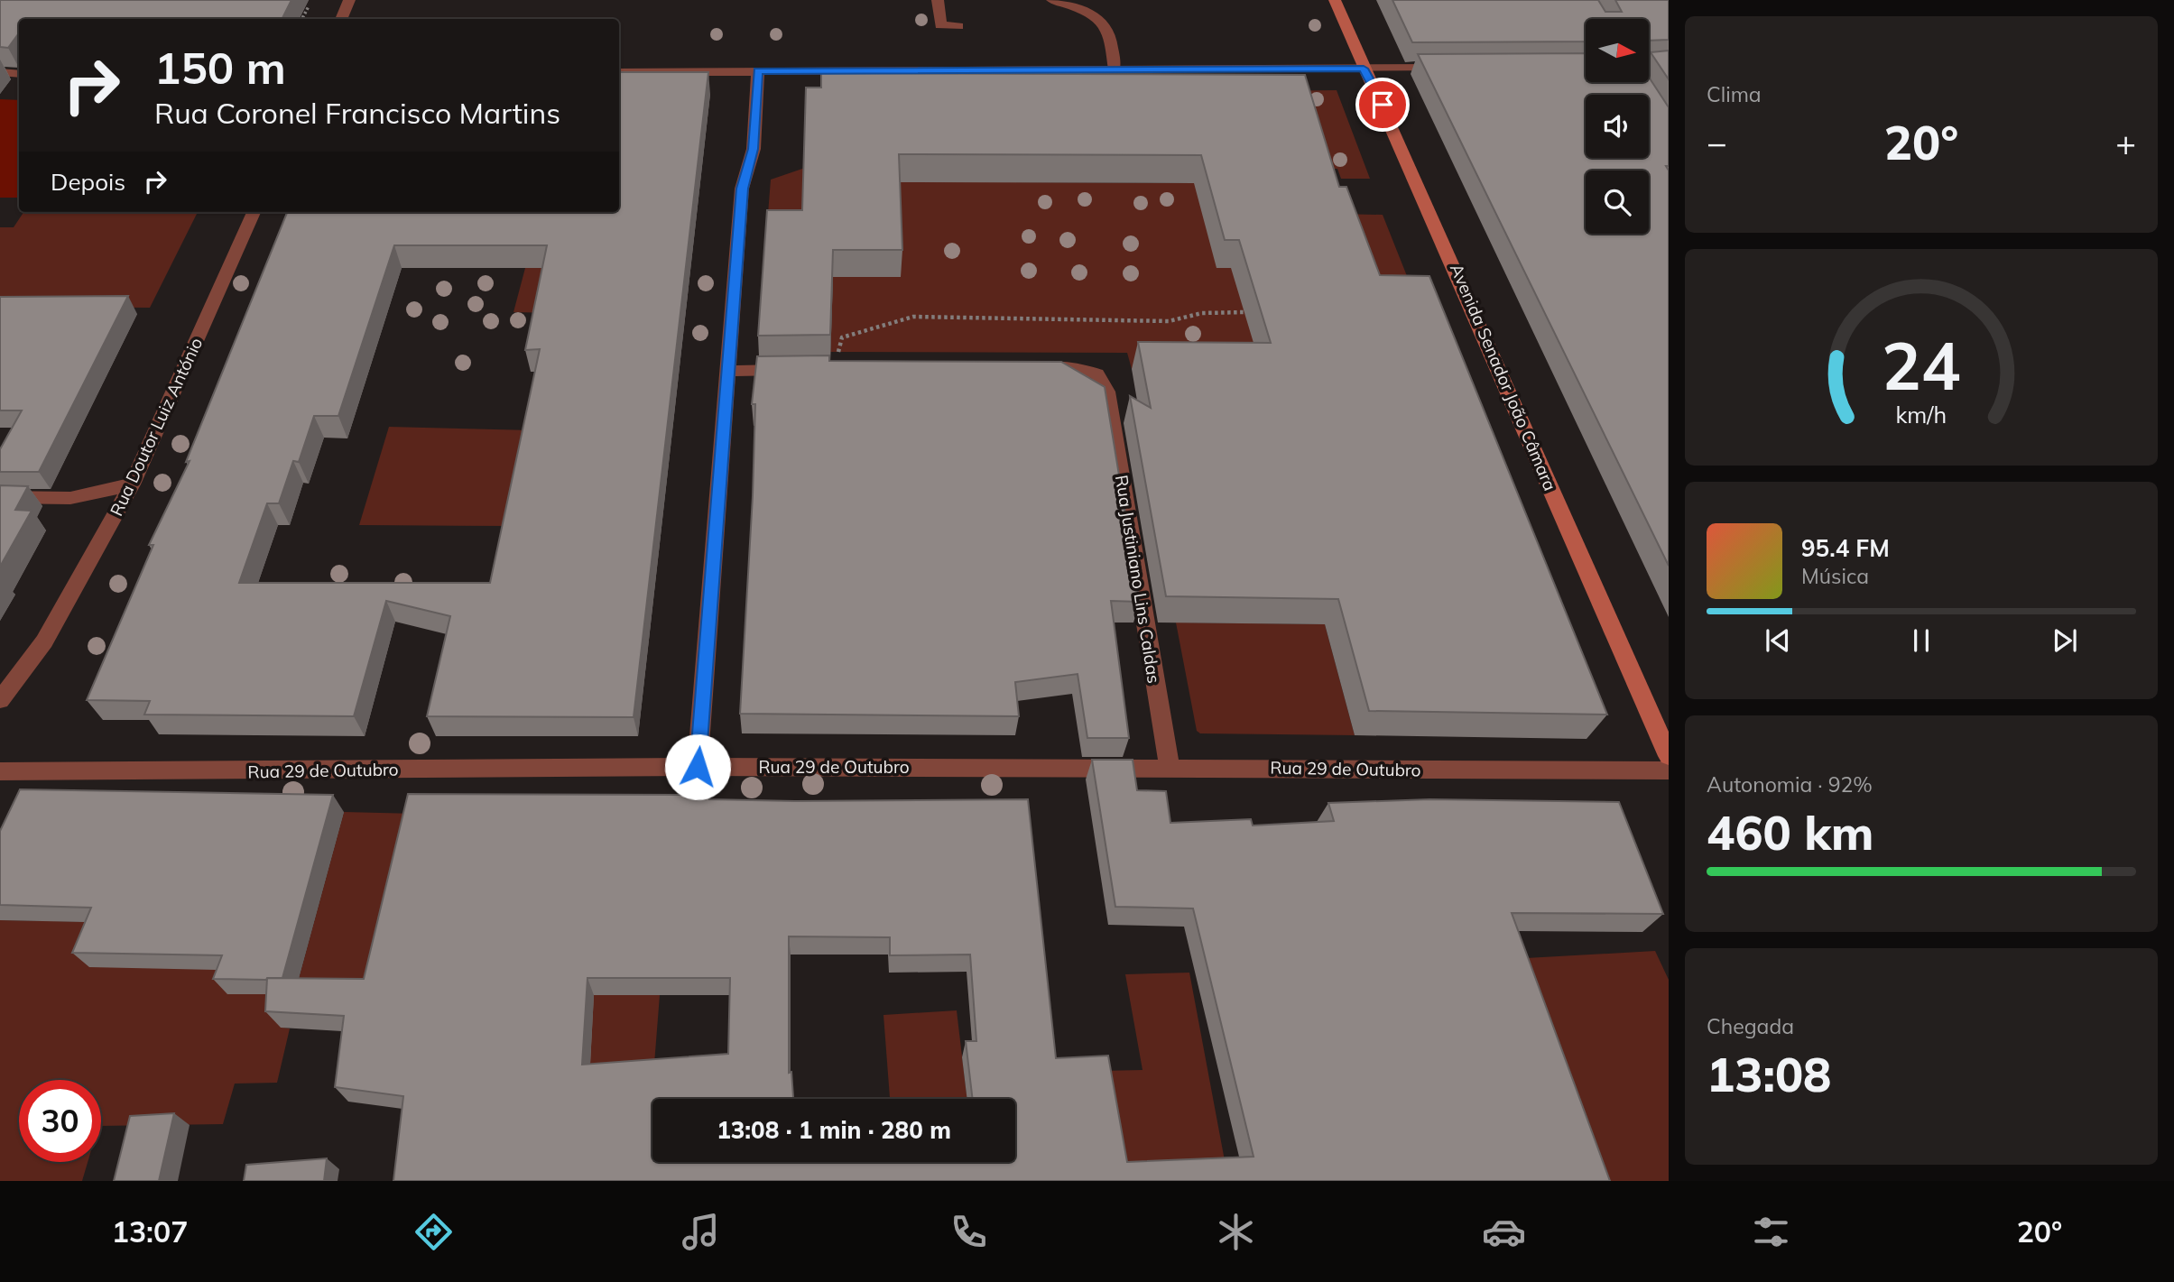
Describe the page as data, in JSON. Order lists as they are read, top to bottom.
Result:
{
  "streets": {
    "main road": ["Avenida Senador João Câmara"],
    "street": ["Rua Doutor Luiz António", "Rua Justiniano Lins Caldas", "Rua 29 de Outubro"]
  },
  "crossings": [
    ["Rua Justiniano Lins Caldas", "Rua 29 de Outubro"]
  ],
  "north": "right",
  "page": {
    "tile": [
      "Clima",
      ["Autonomia · 92%", "460 km"],
      ["Chegada", "13:08"]
    ],
    "turn": ["150 m", "Rua Coronel Francisco Martins"],
    "heat": ["−", "20°", "+"],
    "then": "Depois",
    "song": ["95.4 FM", "Música"],
    "limit": "30",
    "trip": "13:08 · 1 min · 280 m",
    "tabs": ["13:07", "20°"],
    "gauge": ["24", "km/h"]
  }
}
